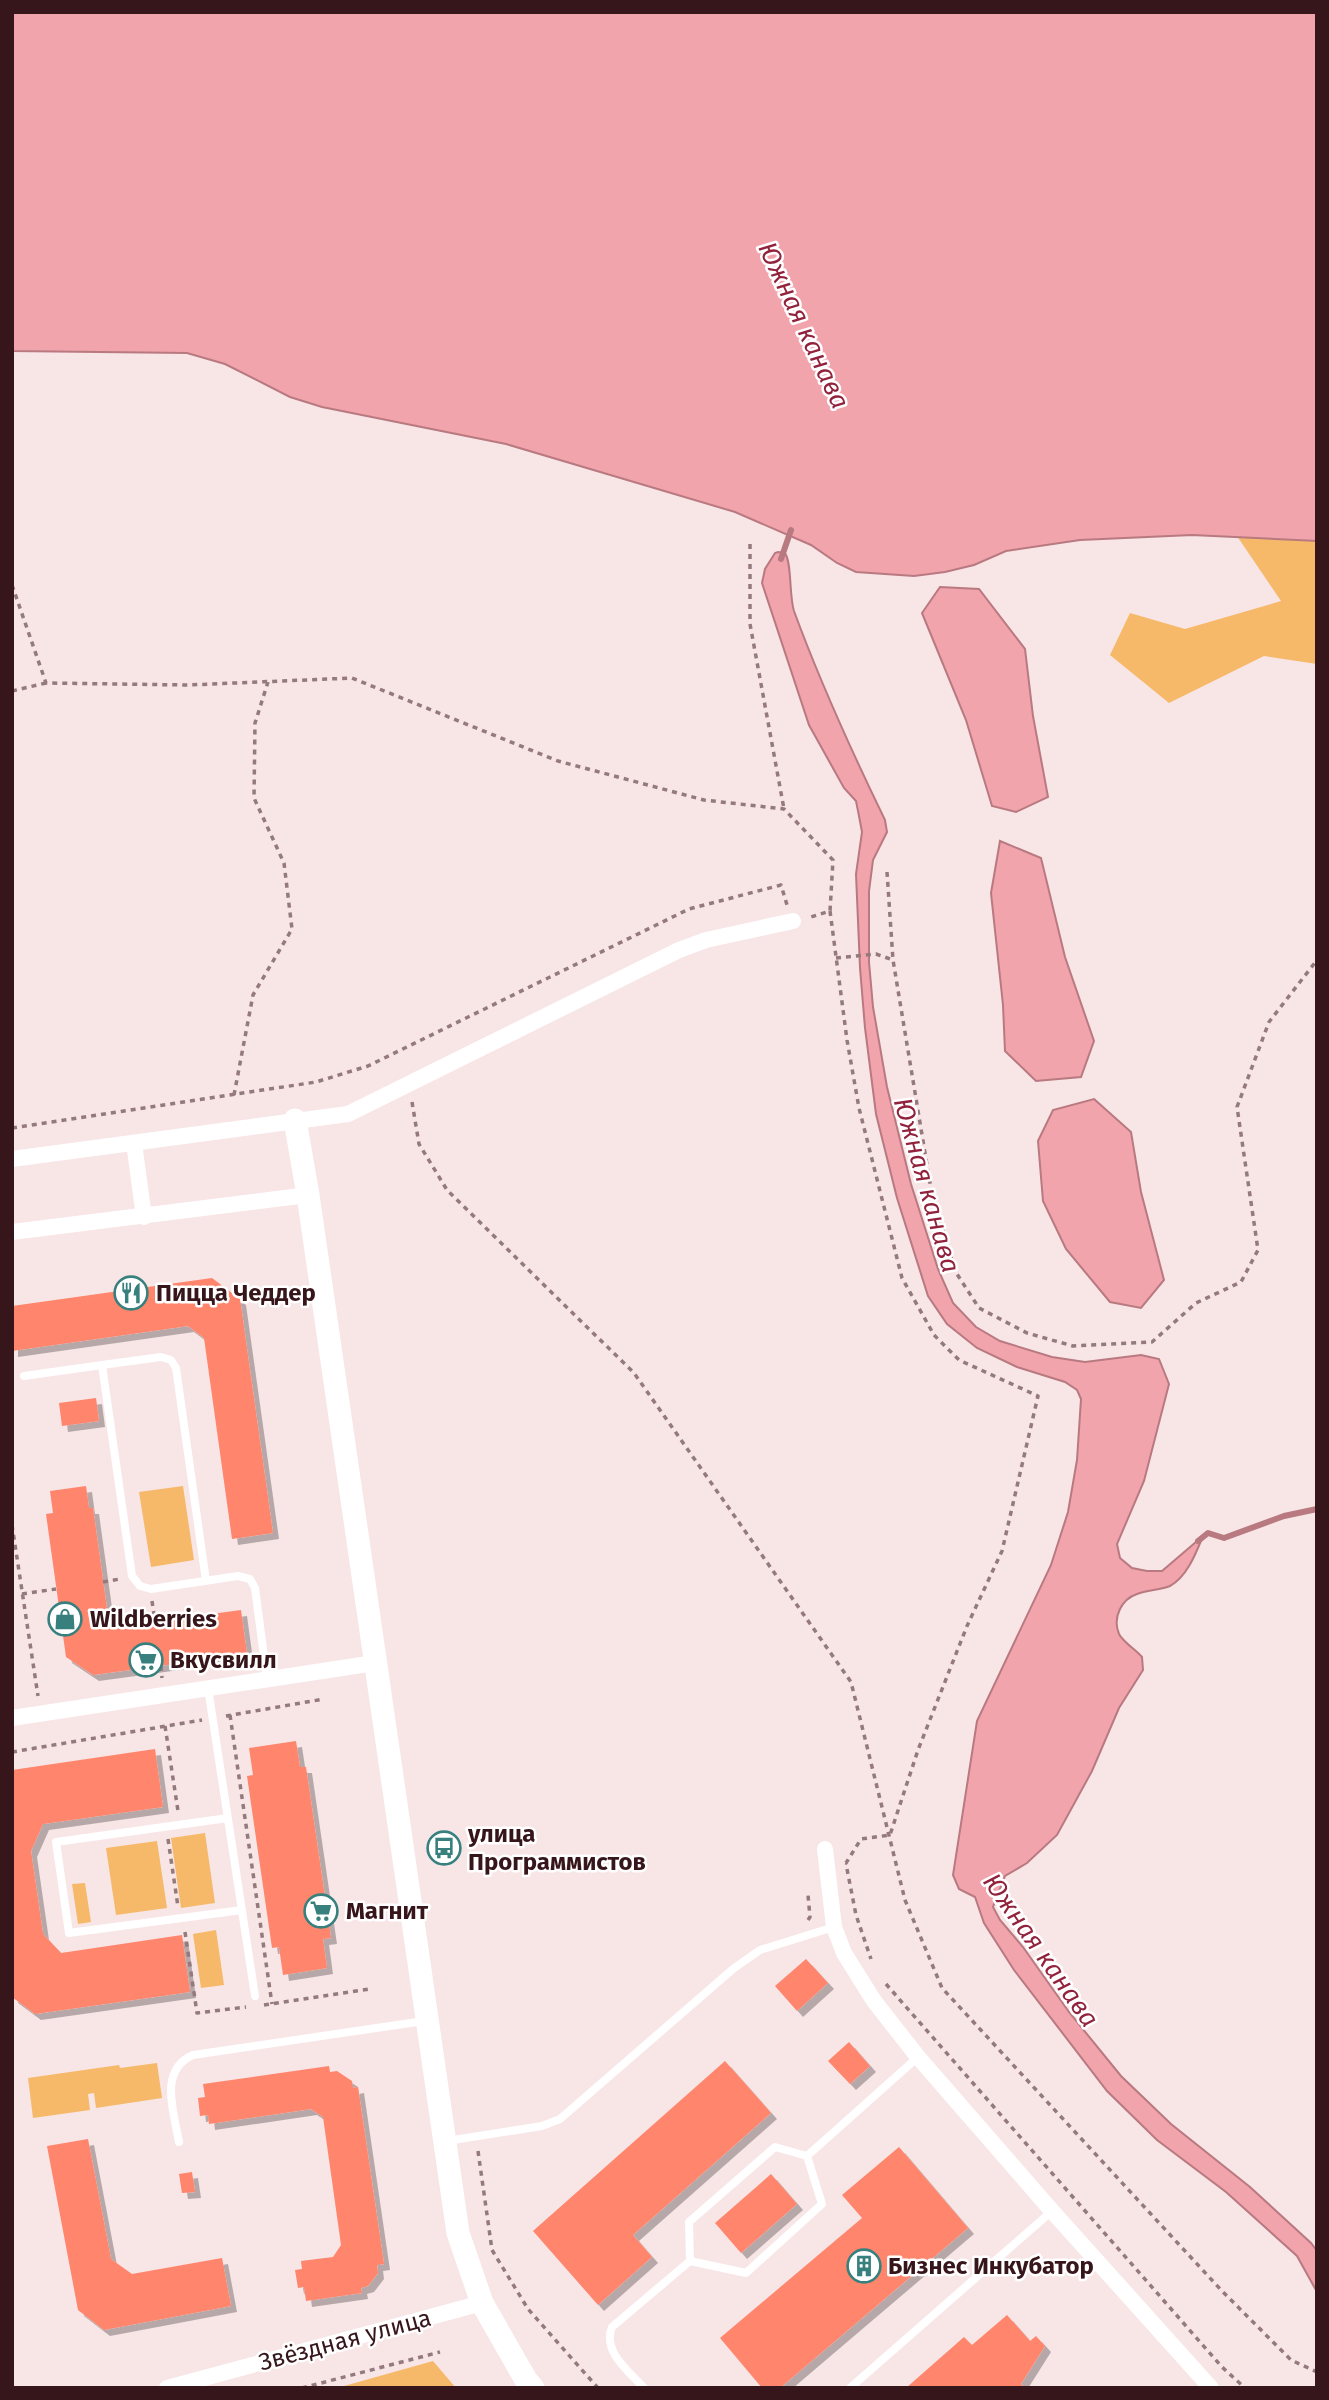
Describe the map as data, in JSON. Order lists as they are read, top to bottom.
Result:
{
  "streets": {
    "street": ["Звёздная улица"]
  },
  "water": ["Южная канава"],
  "places": {
    "restaurant": ["Пицца Чеддер"],
    "shop": ["Wildberries"],
    "supermarket": ["Вкусвилл", "Магнит"],
    "bus stop": ["улица Программистов"],
    "building": ["Бизнес Инкубатор"]
  }
}
